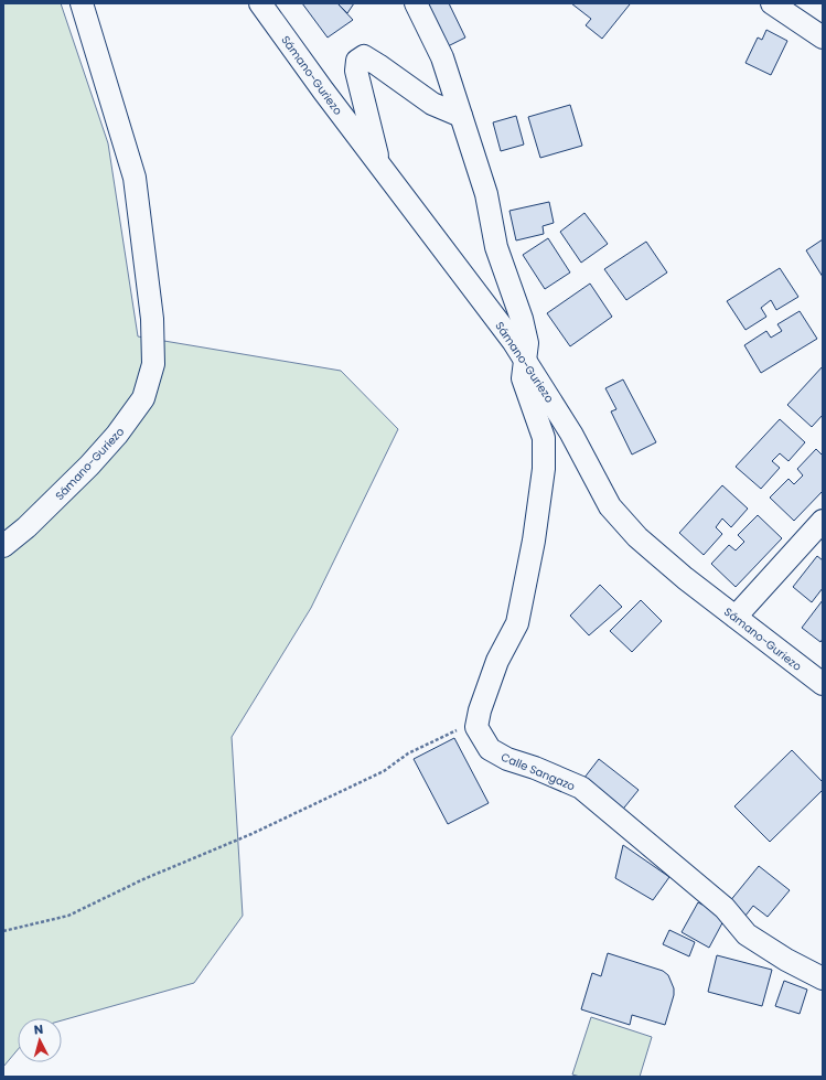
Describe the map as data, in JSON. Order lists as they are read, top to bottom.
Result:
{
  "streets": {
    "street": ["Sámano-Guriezo", "Calle Sangazo"]
  },
  "north": "top"
}
